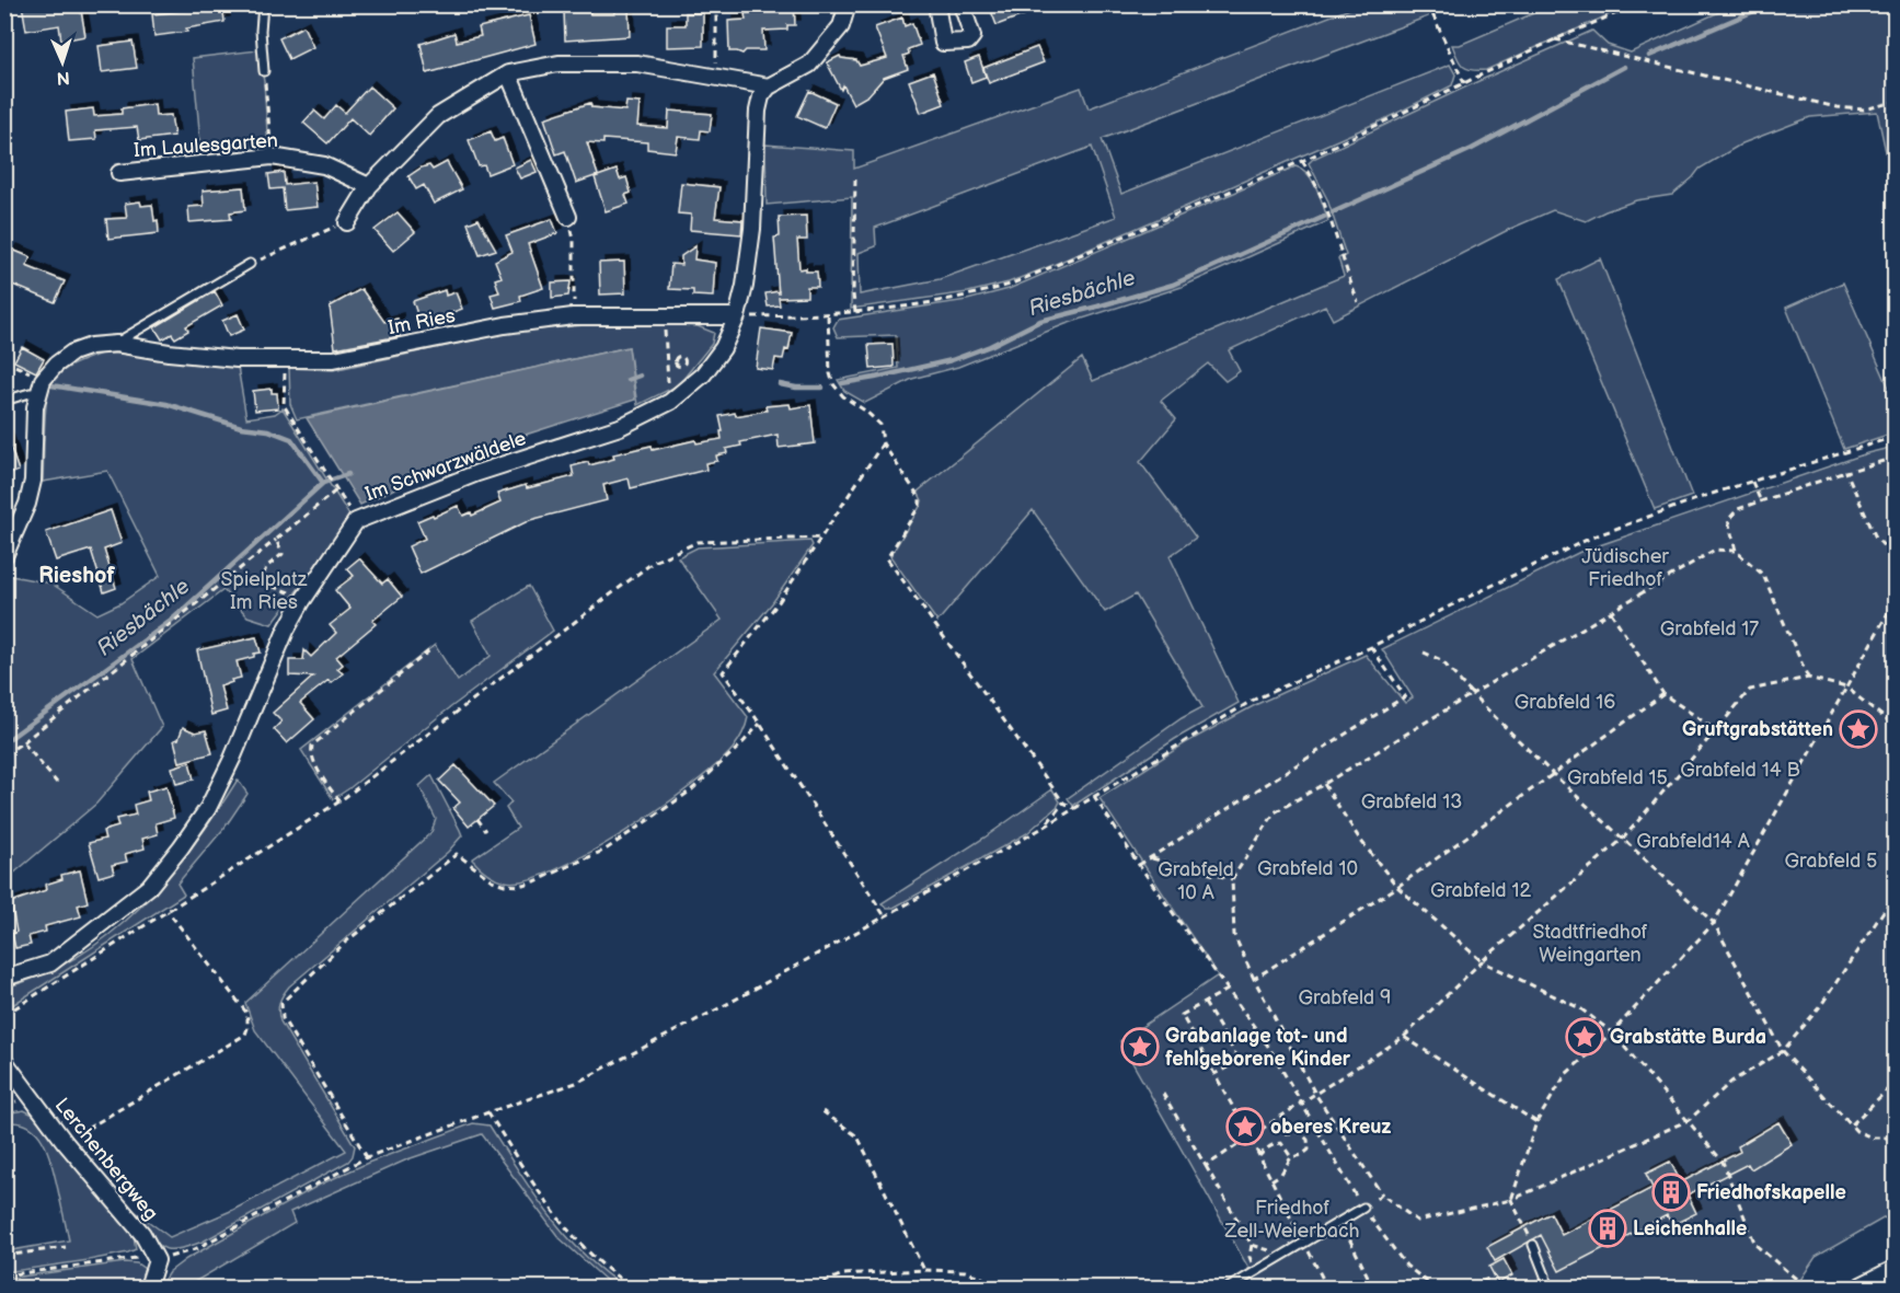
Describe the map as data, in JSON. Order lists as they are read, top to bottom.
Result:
{
  "streets": {
    "street": [
      "Im Laulesgarten",
      "Im Ries",
      "Im Schwarzwäldele",
      "Lerchenbergweg"
    ]
  },
  "crossings": [
    ["Im Ries", "Im Schwarzwäldele"]
  ],
  "districts": ["Rieshof"],
  "water": ["Riesbächle"],
  "parks": [
    "Jüdischer Friedhof",
    "Spielplatz Im Ries",
    "Grabfeld 17",
    "Grabfeld 16",
    "Grabfeld 14 B",
    "Grabfeld 15",
    "Grabfeld 13",
    "Grabfeld14 A",
    "Grabfeld 5",
    "Grabfeld 10",
    "Grabfeld 10 A",
    "Grabfeld 12",
    "Stadtfriedhof Weingarten",
    "Grabfeld 9",
    "Friedhof Zell-Weierbach"
  ],
  "places": {
    "place": [
      "Gruftgrabstätten",
      "Grabstätte Burda",
      "Grabanlage tot- und fehlgeborene Kinder",
      "oberes Kreuz"
    ],
    "building": ["Friedhofskapelle", "Leichenhalle"]
  },
  "north": "bottom"
}
